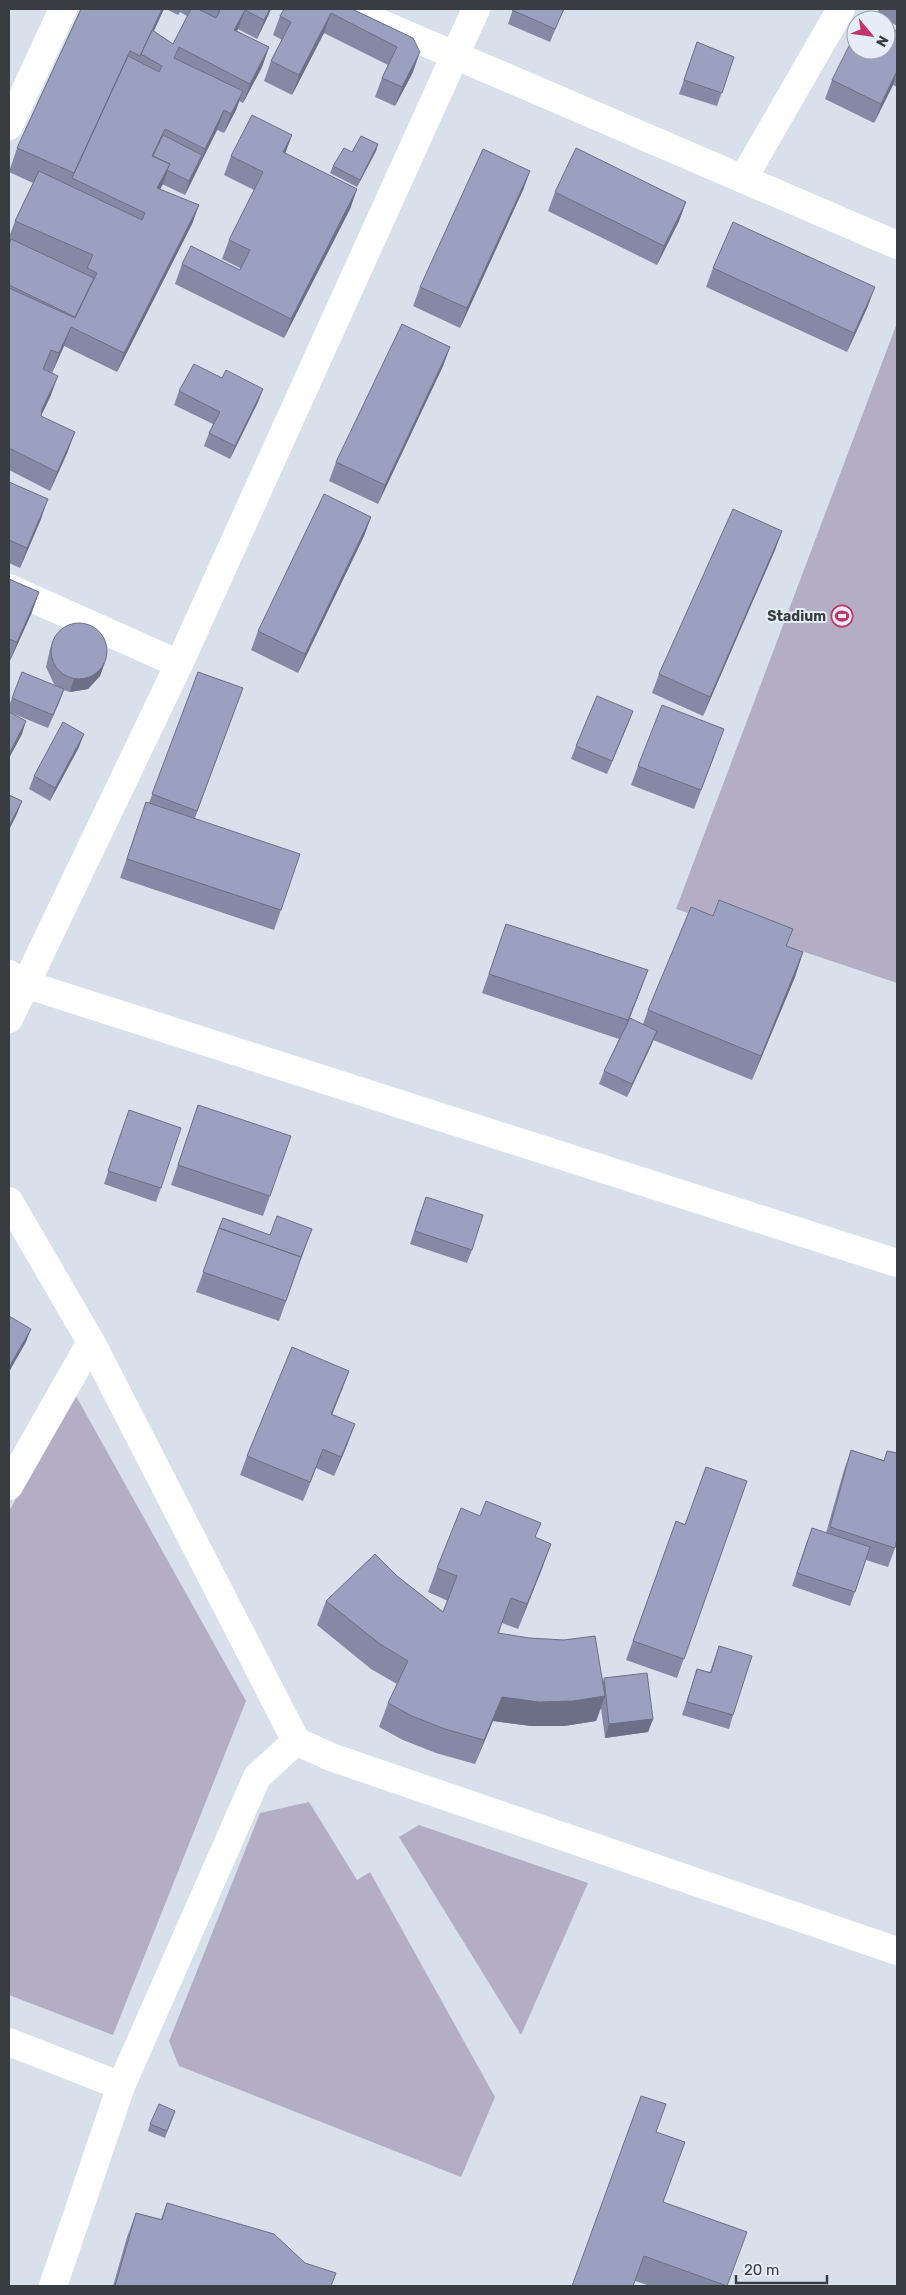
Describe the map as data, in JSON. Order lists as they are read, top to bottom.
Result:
{
  "places": {
    "sports": ["Stadium"]
  },
  "scale_bar": "20 m",
  "north": "bottom right"
}
